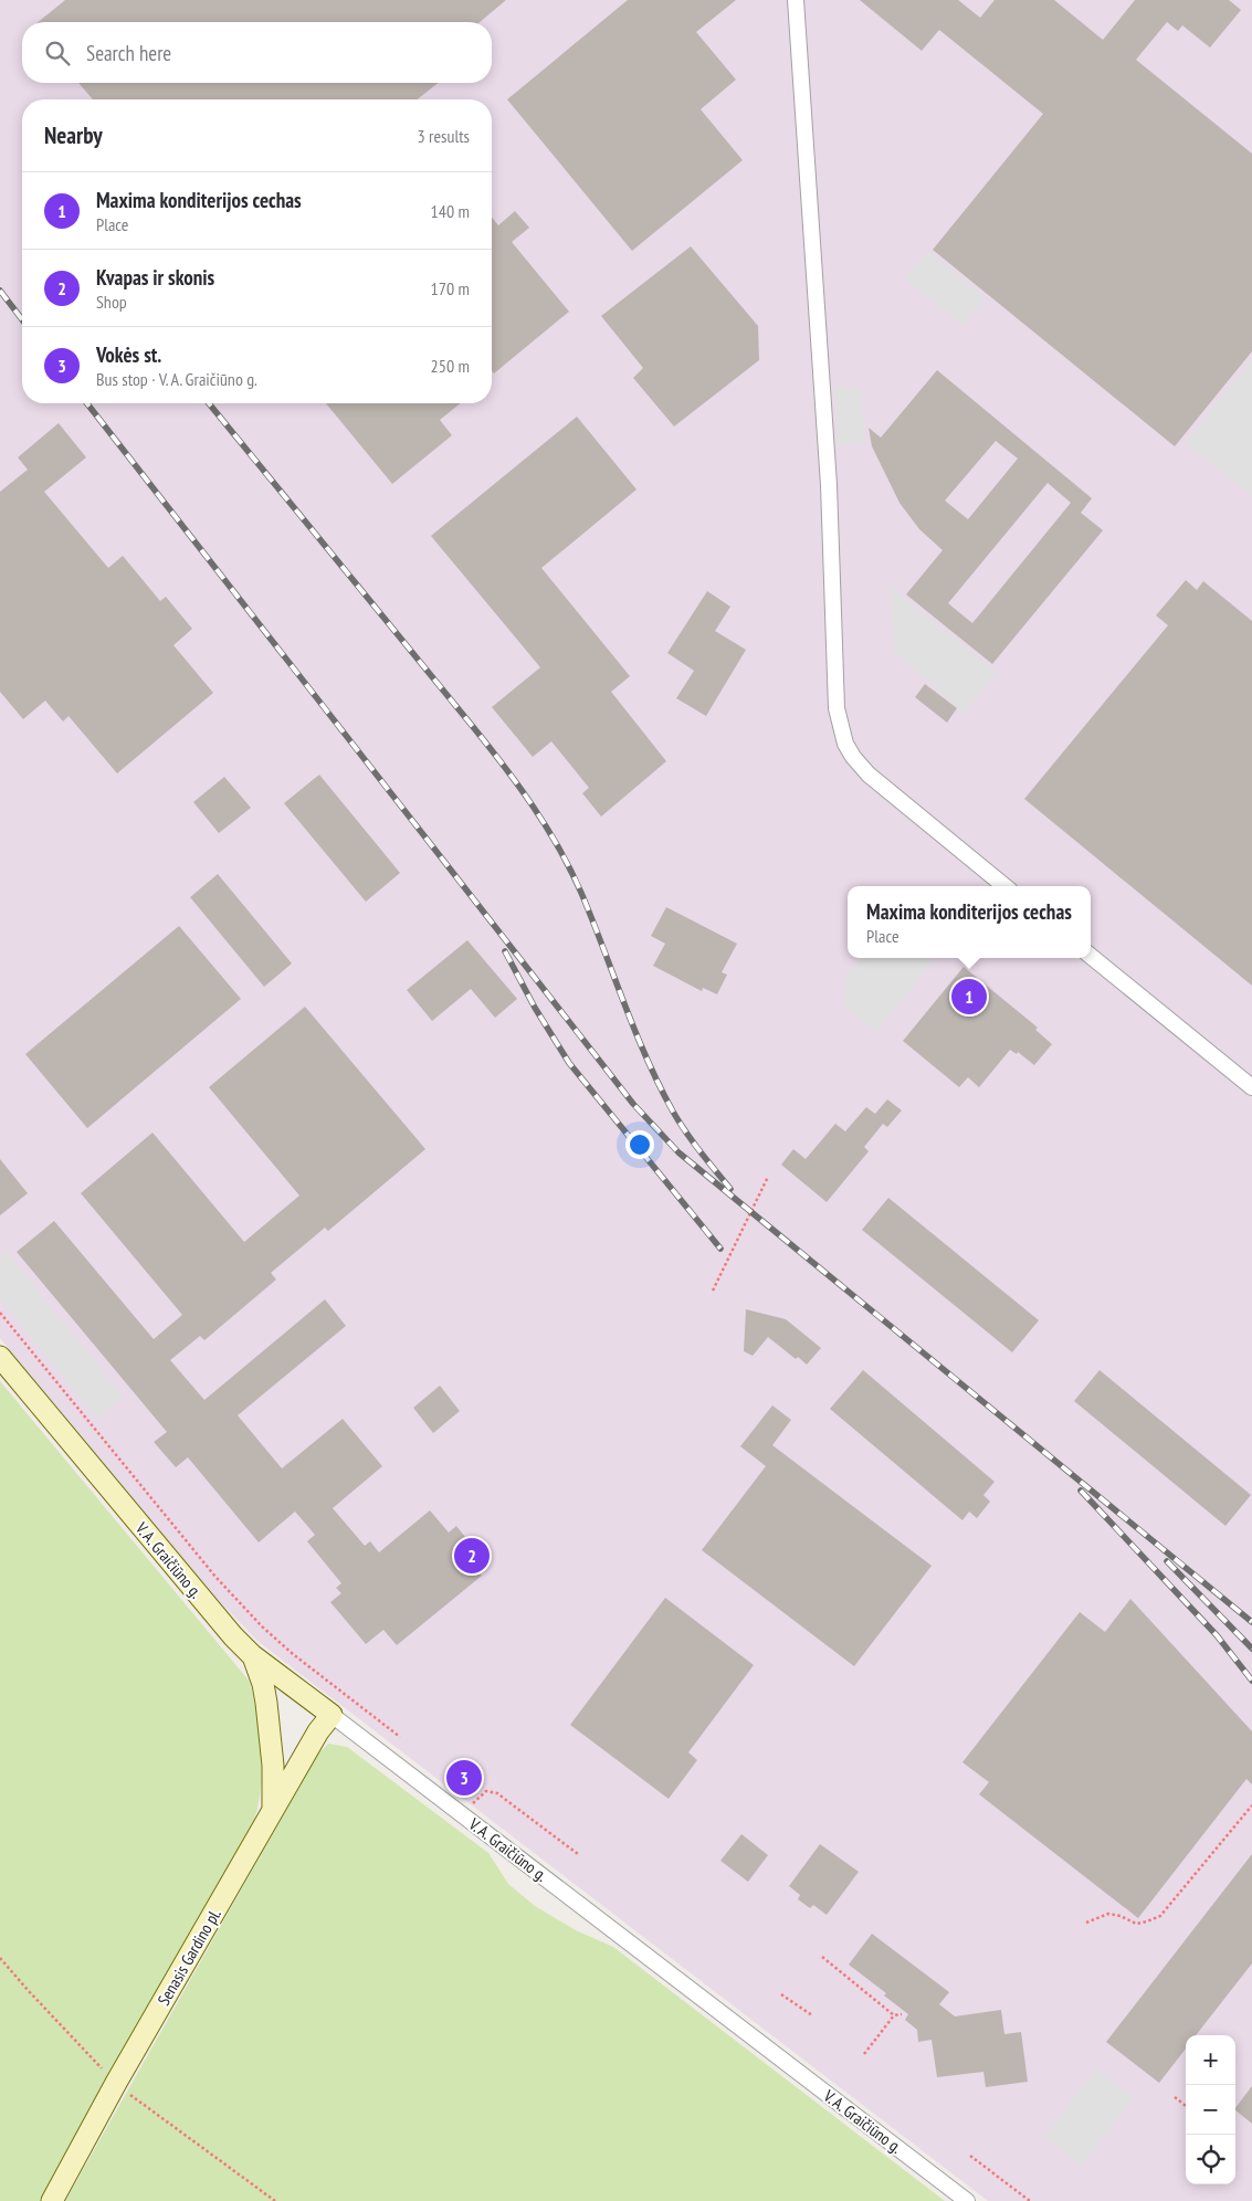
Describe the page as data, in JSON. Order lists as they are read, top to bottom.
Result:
{
  "streets": {
    "main road": ["V. A. Graičiūno g.", "Senasis Gardino pl."]
  },
  "crossings": [
    ["V. A. Graičiūno g.", "Senasis Gardino pl."]
  ],
  "page": {
    "search": "Search here",
    "heading": ["Nearby", "3 results"],
    "list": [
      {
        "mark": "1",
        "name": "Maxima konditerijos cechas",
        "note": "Place",
        "value": "140 m"
      },
      {
        "mark": "2",
        "name": "Kvapas ir skonis",
        "note": "Shop",
        "value": "170 m"
      },
      {
        "mark": "3",
        "name": "Vokės st.",
        "note": "Bus stop · V. A. Graičiūno g.",
        "value": "250 m"
      }
    ],
    "popup": ["Maxima konditerijos cechas", "Place"],
    "pins": ["1", "2", "3"],
    "map_buttons": ["+", "−"]
  }
}
